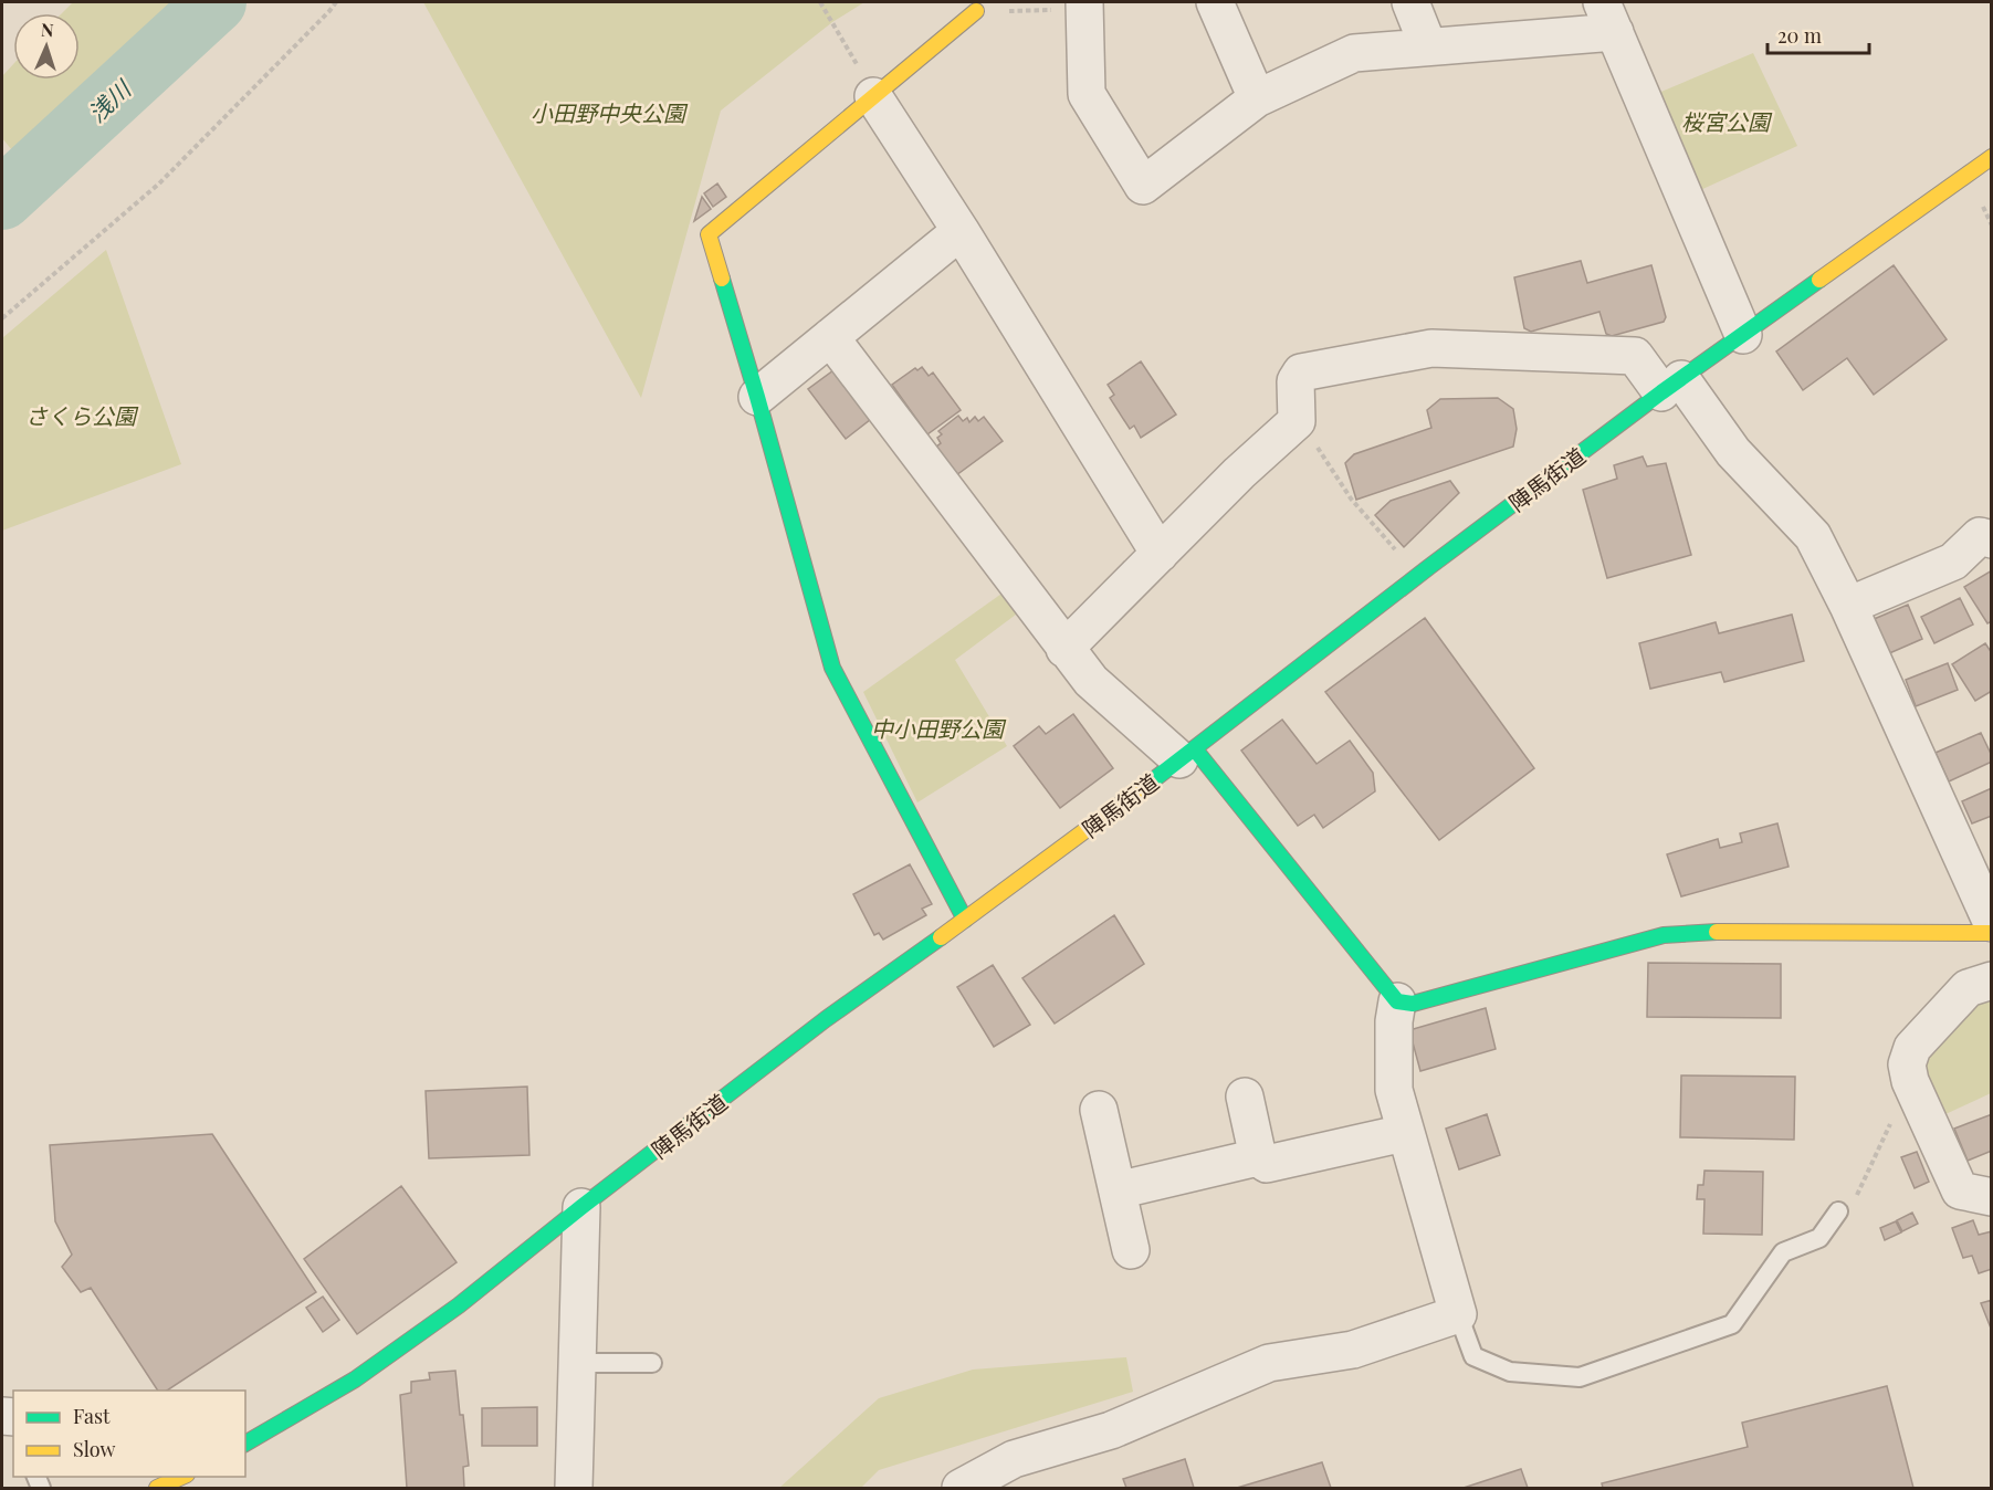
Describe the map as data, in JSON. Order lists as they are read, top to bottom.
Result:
{
  "streets": {
    "main road": ["陣馬街道"]
  },
  "water": ["浅川"],
  "parks": [
    "小田野中央公園",
    "桜宮公園",
    "さくら公園",
    "中小田野公園"
  ],
  "legend": ["Fast", "Slow"],
  "scale_bar": "20 m",
  "north": "top"
}
